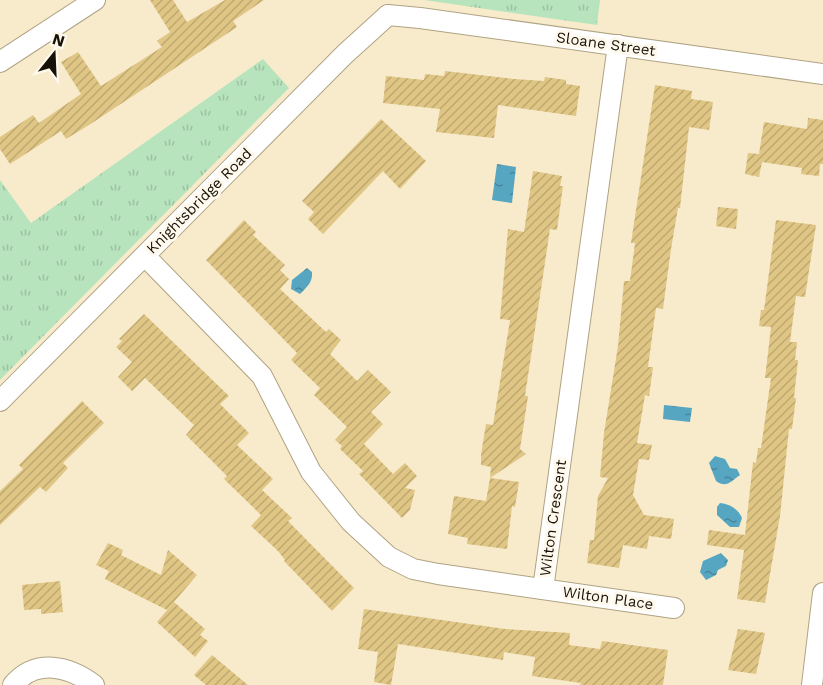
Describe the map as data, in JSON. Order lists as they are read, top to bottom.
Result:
{
  "streets": {
    "street": [
      "Sloane Street",
      "Knightsbridge Road",
      "Wilton Crescent",
      "Wilton Place"
    ]
  },
  "crossings": [
    ["Sloane Street", "Knightsbridge Road"],
    ["Sloane Street", "Wilton Crescent"],
    ["Knightsbridge Road", "Wilton Crescent"],
    ["Wilton Crescent", "Wilton Place"]
  ],
  "north": "top"
}
